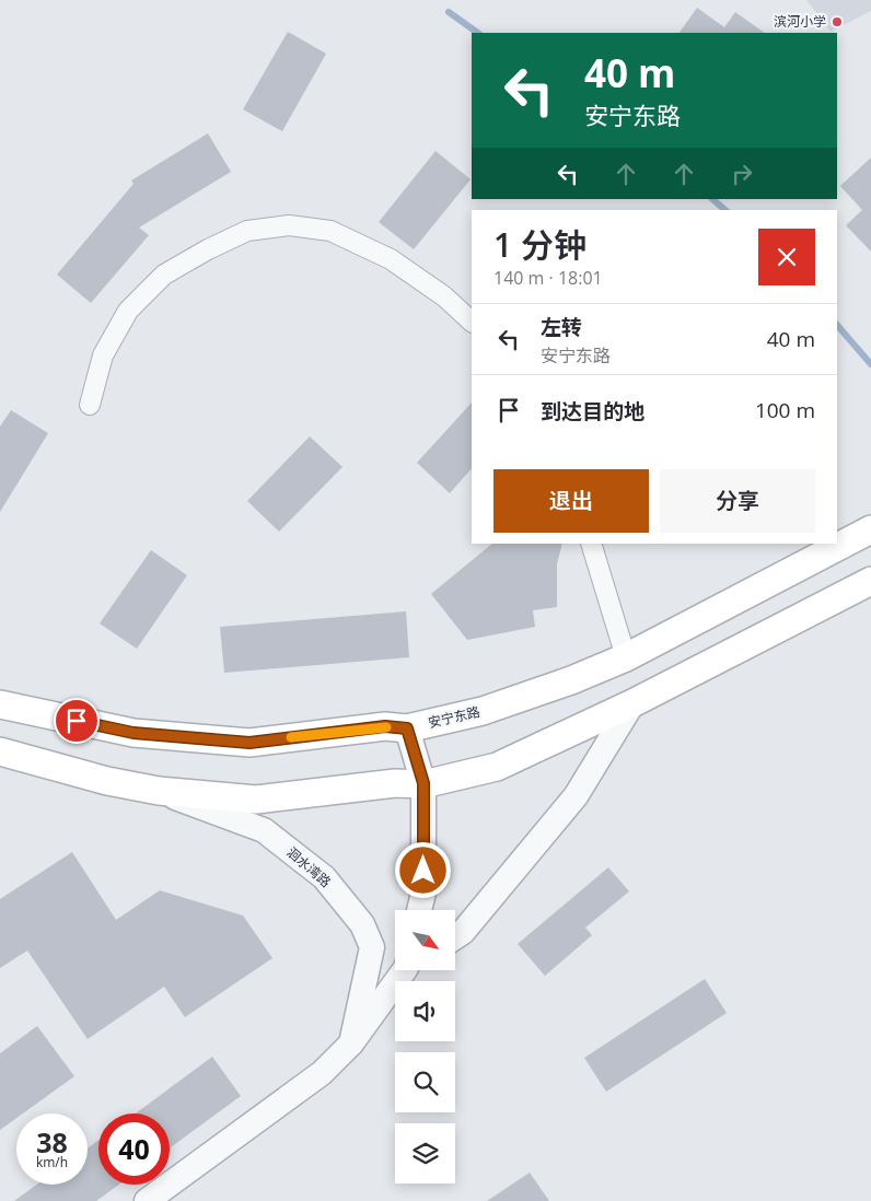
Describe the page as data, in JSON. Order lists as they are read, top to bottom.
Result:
{
  "streets": {
    "main road": ["安宁东路"],
    "street": ["洄水湾路"]
  },
  "places": ["滨河小学"],
  "north": "bottom right",
  "page": {
    "turn": ["40 m", "安宁东路"],
    "heading": ["1 分钟", "140 m · 18:01"],
    "list": [
      {
        "name": "左转",
        "note": "安宁东路",
        "value": "40 m"
      },
      {
        "name": "到达目的地",
        "value": "100 m"
      }
    ],
    "buttons": ["退出", "分享"],
    "speed": "38 km/h",
    "limit": "40"
  }
}
